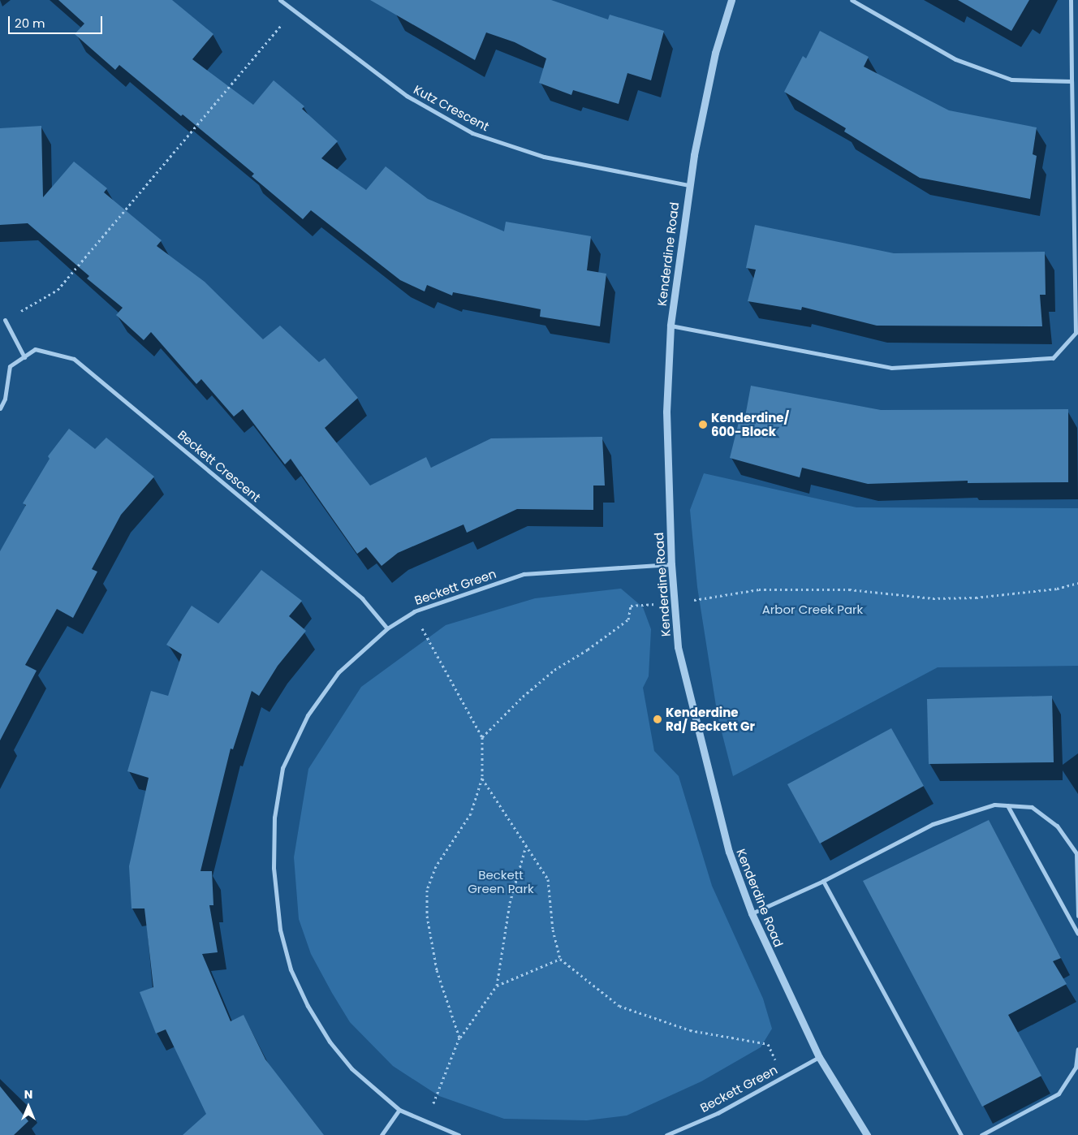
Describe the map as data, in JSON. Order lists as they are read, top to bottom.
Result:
{
  "streets": {
    "street": [
      "Kutz Crescent",
      "Kenderdine Road",
      "Beckett Crescent",
      "Beckett Green"
    ]
  },
  "crossings": [
    ["Kutz Crescent", "Kenderdine Road"],
    ["Kenderdine Road", "Beckett Green"],
    ["Beckett Crescent", "Beckett Green"]
  ],
  "parks": ["Arbor Creek Park", "Beckett Green Park"],
  "places": ["Kenderdine/ 600-Block", "Kenderdine Rd/ Beckett Gr"],
  "scale_bar": "20 m",
  "north": "top"
}
